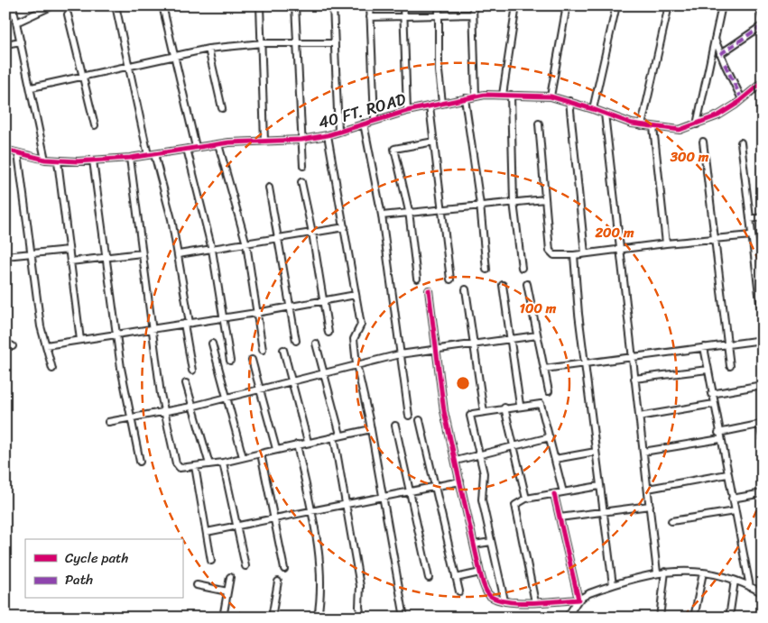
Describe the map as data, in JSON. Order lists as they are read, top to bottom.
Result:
{
  "streets": {
    "street": ["40 FT. ROAD"]
  },
  "legend": ["Cycle path", "Path"],
  "rings": ["300 m", "200 m", "100 m"]
}
